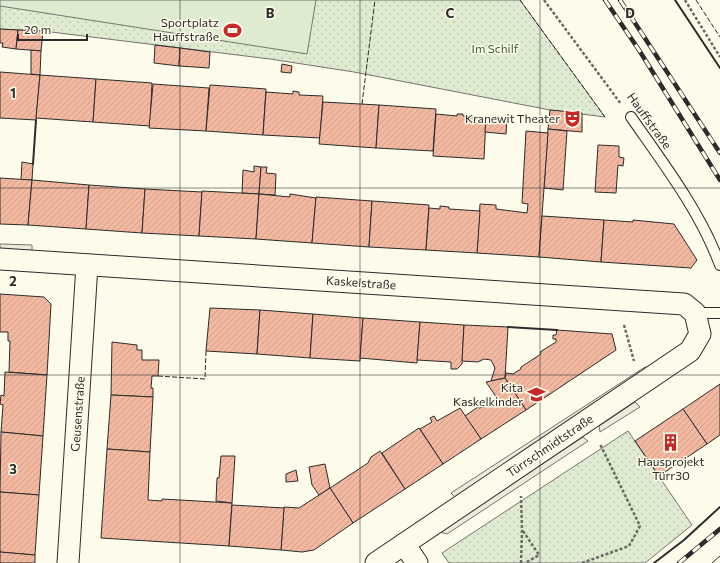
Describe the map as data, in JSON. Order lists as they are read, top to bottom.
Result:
{
  "streets": {
    "street": ["Kaskelstraße", "Geusenstraße", "Türrschmidtstraße"],
    "lane": ["Hauffstraße"]
  },
  "crossings": [
    ["Kaskelstraße", "Geusenstraße"],
    ["Kaskelstraße", "Türrschmidtstraße"]
  ],
  "parks": ["Im Schilf"],
  "places": {
    "sports": ["Sportplatz Hauffstraße"],
    "theatre": ["Kranewit Theater"],
    "school or university": ["Kita Kaskelkinder"],
    "building": ["Hausprojekt Türr30"]
  },
  "scale_bar": "20 m",
  "grid": {
    "columns": ["B", "C", "D"],
    "rows": ["1", "2", "3"]
  }
}
